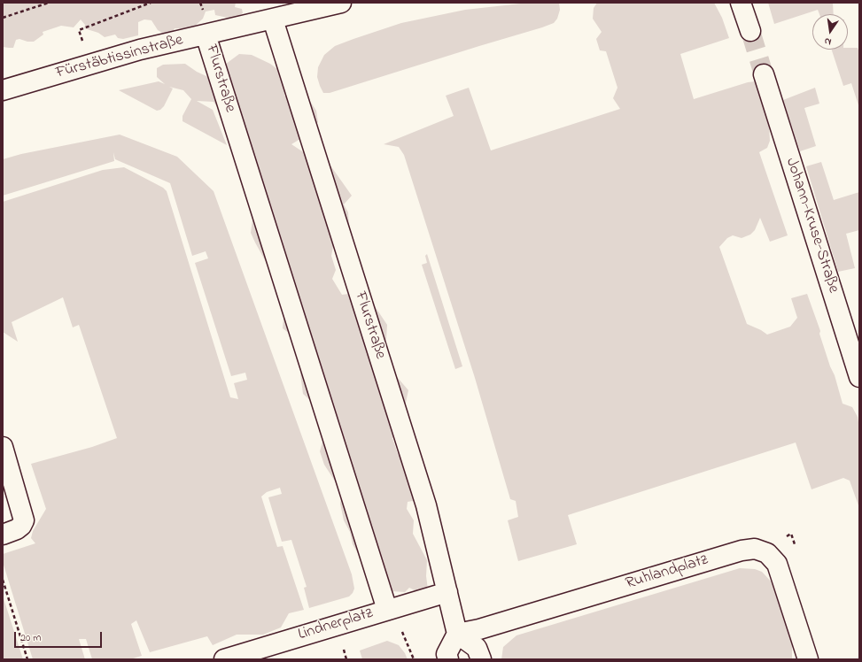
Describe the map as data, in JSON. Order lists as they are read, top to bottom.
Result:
{
  "streets": {
    "street": [
      "Fürstäbtissinstraße",
      "Flurstraße",
      "Johann-Kruse-Straße",
      "Ruhlandplatz",
      "Lindnerplatz"
    ]
  },
  "crossings": [
    ["Fürstäbtissinstraße", "Flurstraße"],
    ["Flurstraße", "Ruhlandplatz"],
    ["Flurstraße", "Lindnerplatz"]
  ],
  "scale_bar": "20 m",
  "north": "bottom"
}
